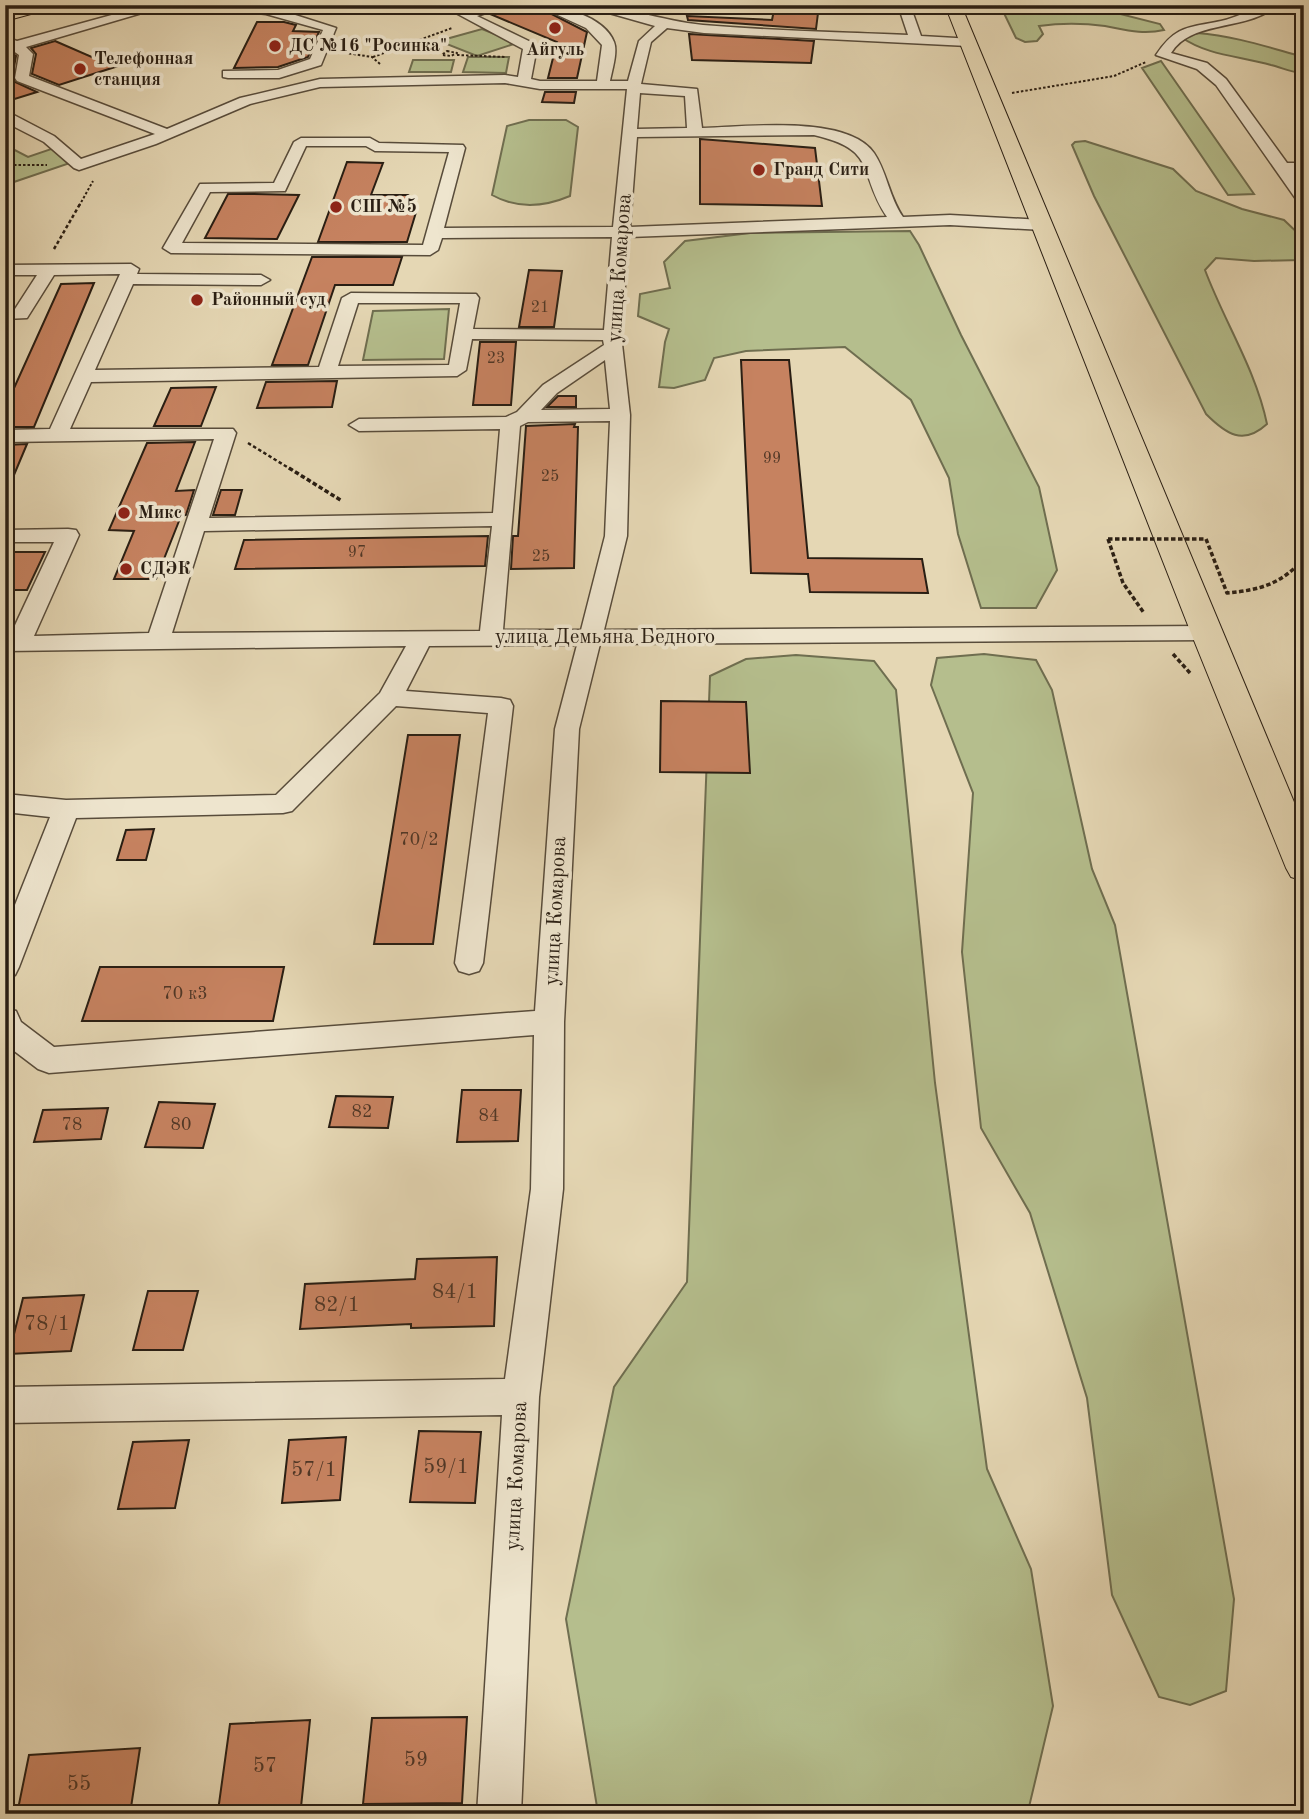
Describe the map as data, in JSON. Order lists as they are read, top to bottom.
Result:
{
  "streets": {
    "street": ["улица Комарова", "улица Демьяна Бедного"]
  },
  "crossings": [
    ["улица Комарова", "улица Демьяна Бедного"]
  ],
  "places": [
    "Айгуль",
    "ДС №16 \"Росинка\"",
    "Телефонная станция",
    "Гранд Сити",
    "СШ №5",
    "Районный суд",
    "Микс",
    "СДЭК"
  ],
  "house_numbers": [
    "21",
    "23",
    "99",
    "25",
    "97",
    "25",
    "70/2",
    "70 к3",
    "82",
    "84",
    "78",
    "80",
    "84/1",
    "82/1",
    "78/1",
    "59/1",
    "57/1",
    "59",
    "57",
    "55"
  ]
}
